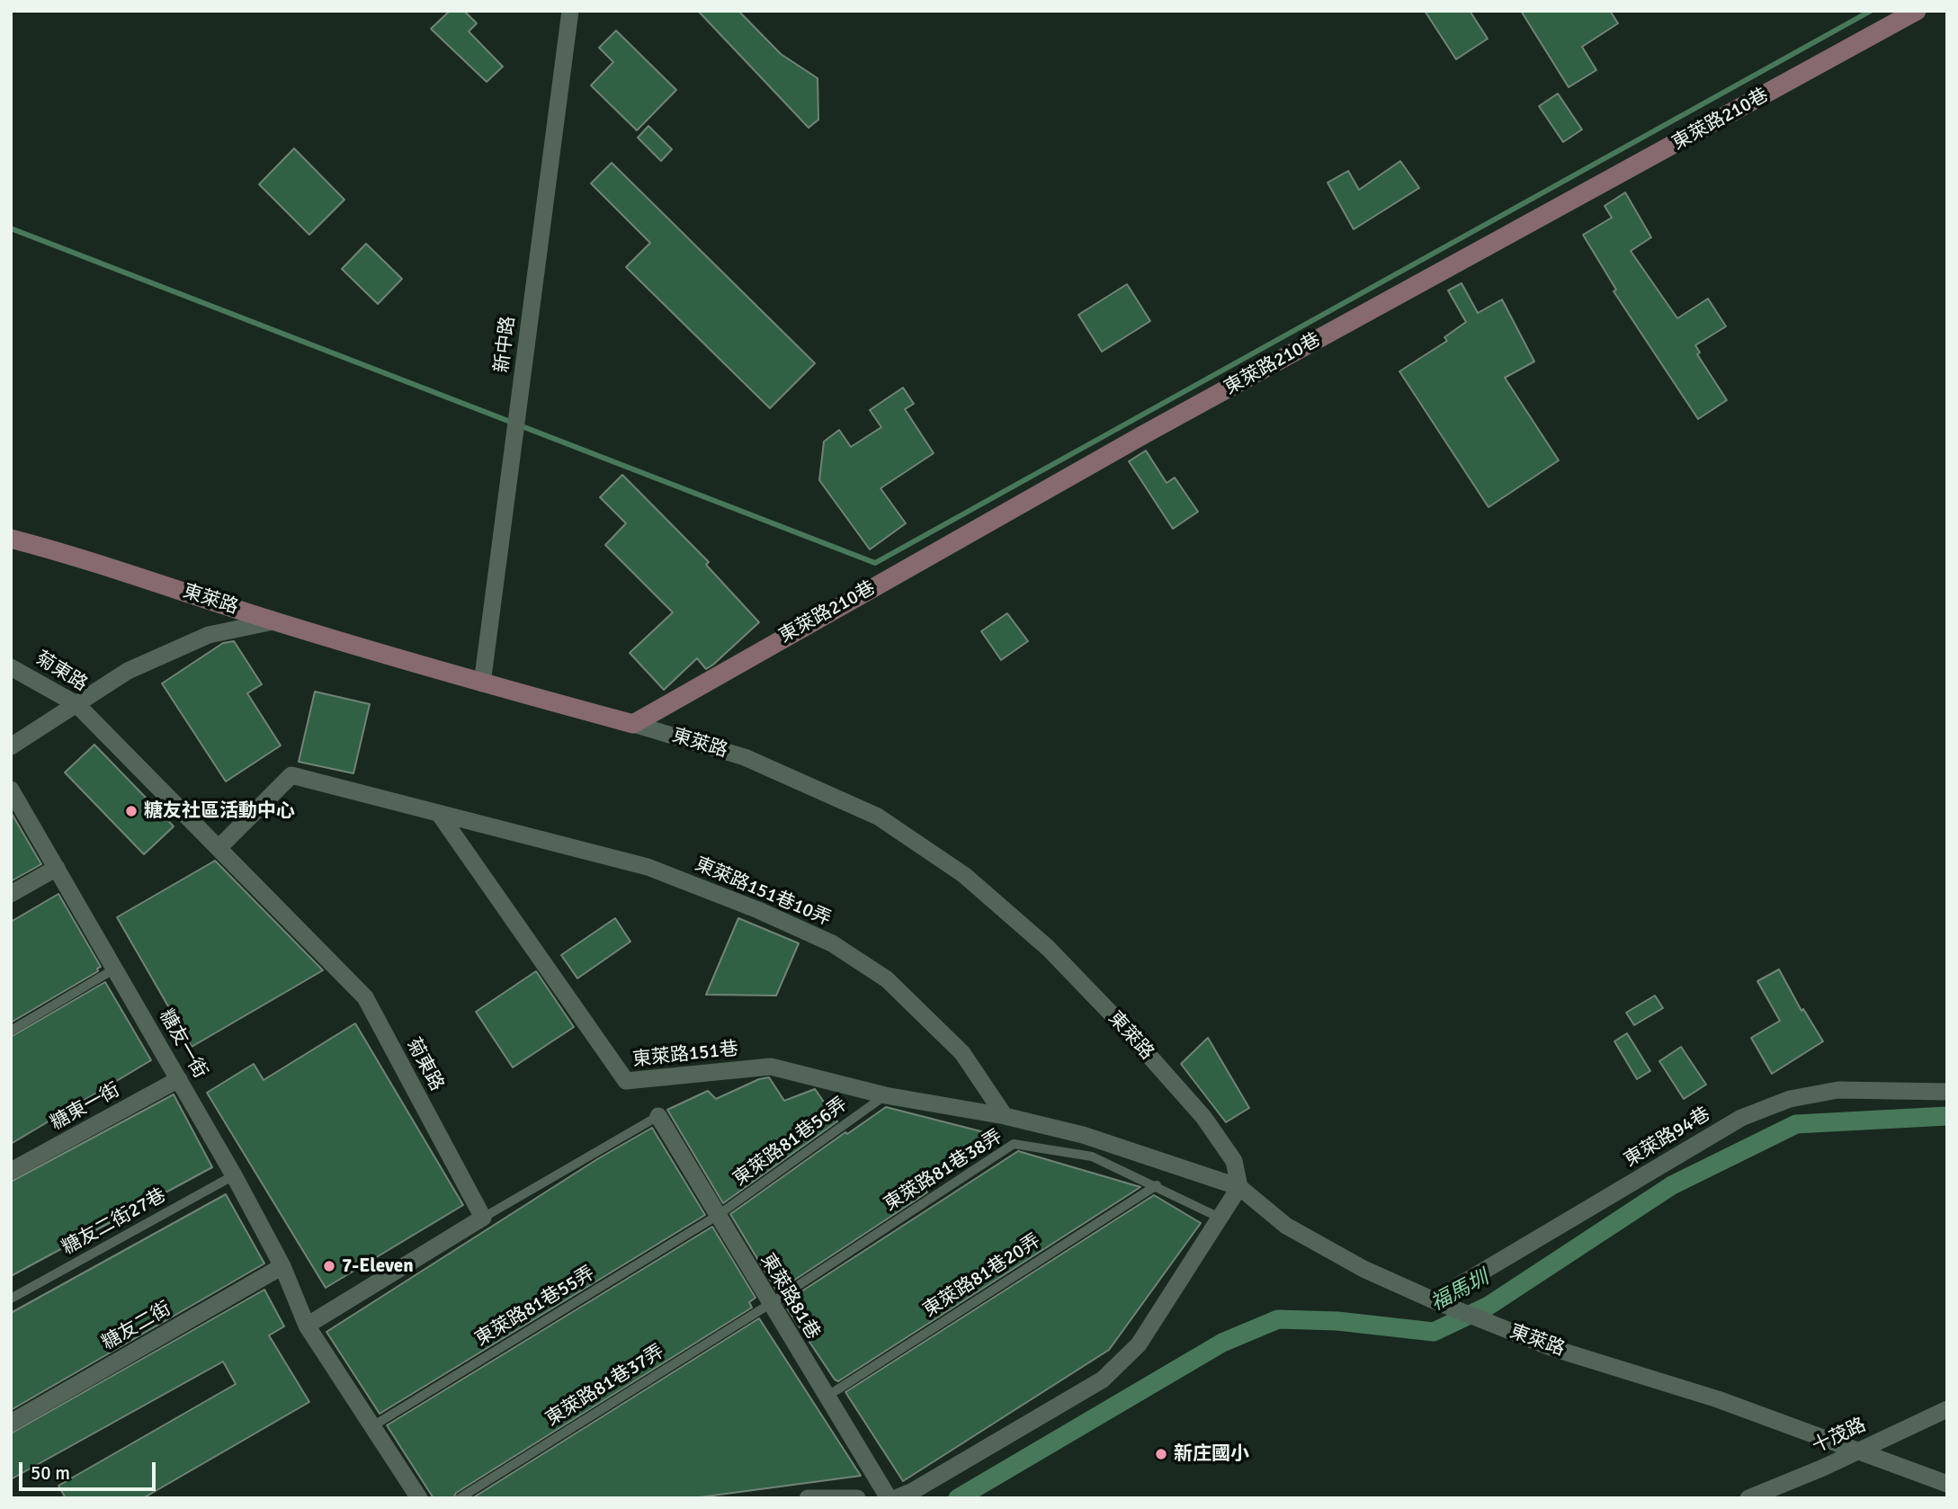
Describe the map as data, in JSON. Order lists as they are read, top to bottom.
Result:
{
  "streets": {
    "street": [
      "東萊路210巷",
      "新中路",
      "東萊路",
      "菊東路",
      "東萊路151巷10弄",
      "糖友一街",
      "東萊路151巷",
      "糖東一街",
      "東萊路94巷",
      "東萊路81巷",
      "糖友二街",
      "十茂路"
    ],
    "lane": [
      "東萊路81巷56弄",
      "東萊路81巷38弄",
      "糖友二街27巷",
      "東萊路81巷20弄",
      "東萊路81巷55弄",
      "東萊路81巷37弄"
    ]
  },
  "crossings": [
    ["東萊路210巷", "東萊路"],
    ["新中路", "東萊路"],
    ["東萊路", "東萊路151巷"],
    ["東萊路", "東萊路94巷"],
    ["東萊路", "十茂路"],
    ["東萊路151巷10弄", "東萊路151巷"],
    ["糖友一街", "糖東一街"],
    ["糖友一街", "糖友二街27巷"],
    ["糖友一街", "糖友二街"],
    ["東萊路151巷", "東萊路81巷56弄"],
    ["東萊路81巷56弄", "東萊路81巷"],
    ["東萊路81巷56弄", "東萊路81巷55弄"],
    ["東萊路81巷38弄", "東萊路81巷20弄"],
    ["東萊路81巷38弄", "東萊路81巷"],
    ["東萊路81巷38弄", "東萊路81巷37弄"],
    ["東萊路81巷20弄", "東萊路81巷"],
    ["東萊路81巷", "東萊路81巷55弄"],
    ["東萊路81巷", "東萊路81巷37弄"]
  ],
  "water": ["福馬圳"],
  "places": ["糖友社區活動中心", "7-Eleven", "新庄國小"],
  "scale_bar": "50 m"
}
